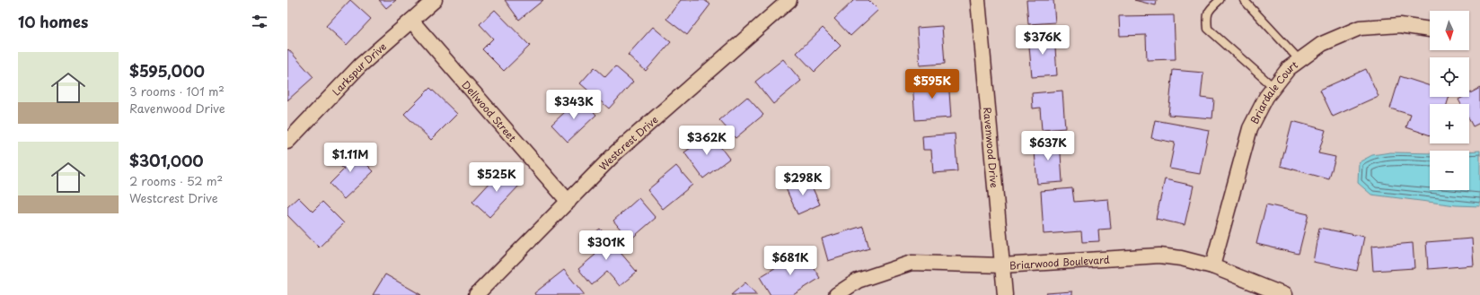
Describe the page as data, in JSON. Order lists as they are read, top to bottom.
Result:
{
  "streets": {
    "street": [
      "Larkspur Drive",
      "Briardale Court",
      "Dellwood Street",
      "Westcrest Drive",
      "Ravenwood Drive",
      "Briarwood Boulevard"
    ]
  },
  "crossings": [
    ["Larkspur Drive", "Dellwood Street"],
    ["Briardale Court", "Briarwood Boulevard"],
    ["Dellwood Street", "Westcrest Drive"],
    ["Ravenwood Drive", "Briarwood Boulevard"]
  ],
  "north": "bottom",
  "page": {
    "heading": "10 homes",
    "map_buttons": ["+", "−"],
    "price": [
      "$376K",
      "$595K",
      "$343K",
      "$362K",
      "$637K",
      "$1.11M",
      "$525K",
      "$298K",
      "$301K",
      "$681K"
    ],
    "list": [
      {
        "name": "$595,000",
        "note": "3 rooms · 101 m² · Ravenwood Drive"
      },
      {
        "name": "$301,000",
        "note": "2 rooms · 52 m² · Westcrest Drive"
      }
    ]
  }
}
